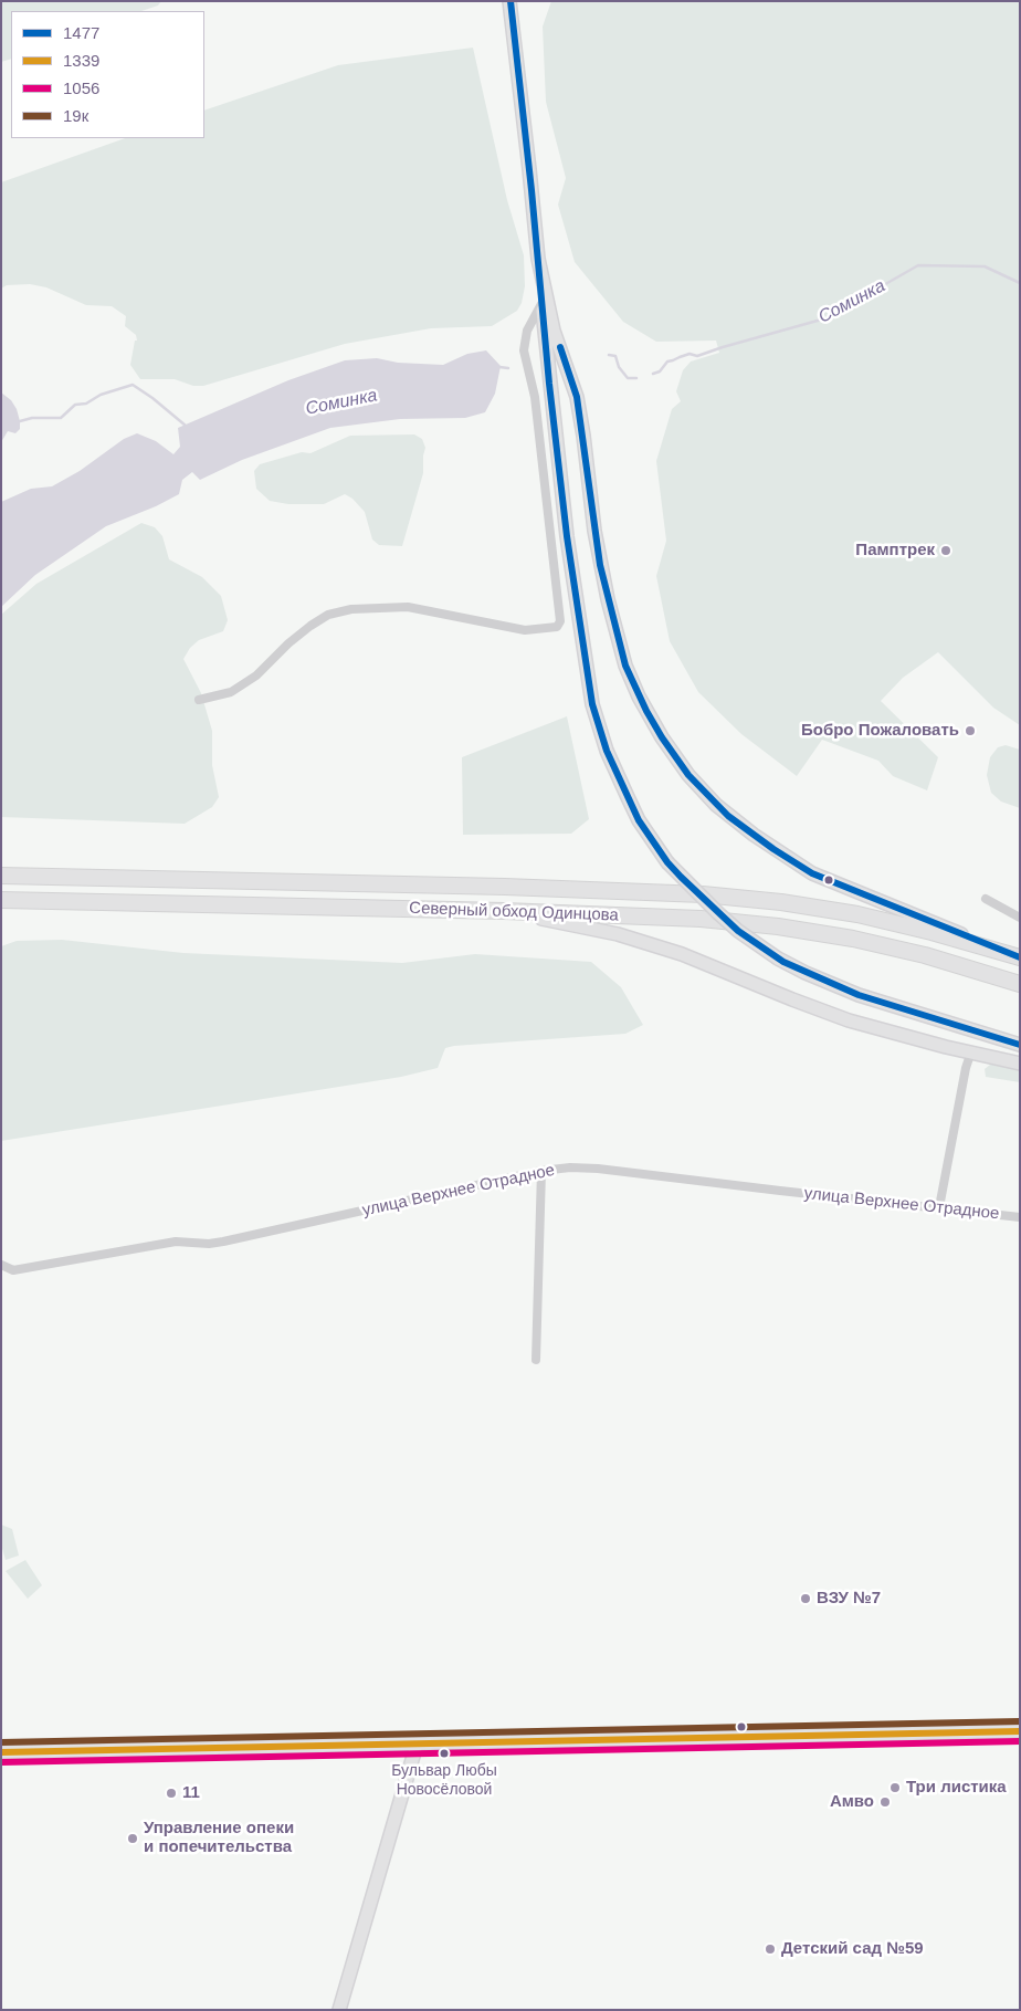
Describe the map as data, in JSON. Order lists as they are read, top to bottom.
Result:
{
  "streets": {
    "highway": ["Северный обход Одинцова"],
    "street": ["улица Верхнее Отрадное"]
  },
  "water": ["Соминка"],
  "places": [
    "Памптрек",
    "Бобро Пожаловать",
    "ВЗУ №7",
    "Бульвар Любы Новосёловой",
    "Три листика",
    "11",
    "Амво",
    "Управление опеки и попечительства",
    "Детский сад №59"
  ],
  "lines": [
    "transit line 1477",
    "transit line 19к",
    "transit line 1339",
    "transit line 1056"
  ],
  "legend": [
    "1477",
    "1339",
    "1056",
    "19к"
  ]
}
